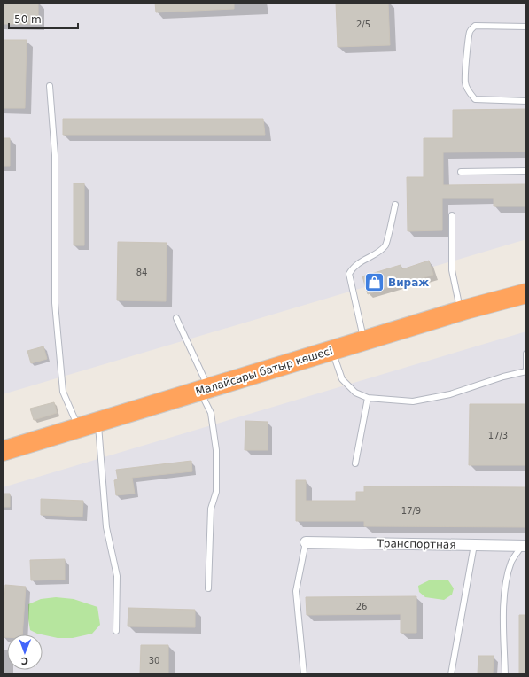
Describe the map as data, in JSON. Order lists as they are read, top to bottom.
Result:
{
  "streets": {
    "highway": ["Малайсары батыр көшесі"],
    "street": ["Транспортная"]
  },
  "places": {
    "shop": ["Вираж"]
  },
  "house_numbers": [
    "2/5",
    "84",
    "17/3",
    "17/9",
    "26",
    "30"
  ],
  "scale_bar": "50 m",
  "north": "bottom"
}
